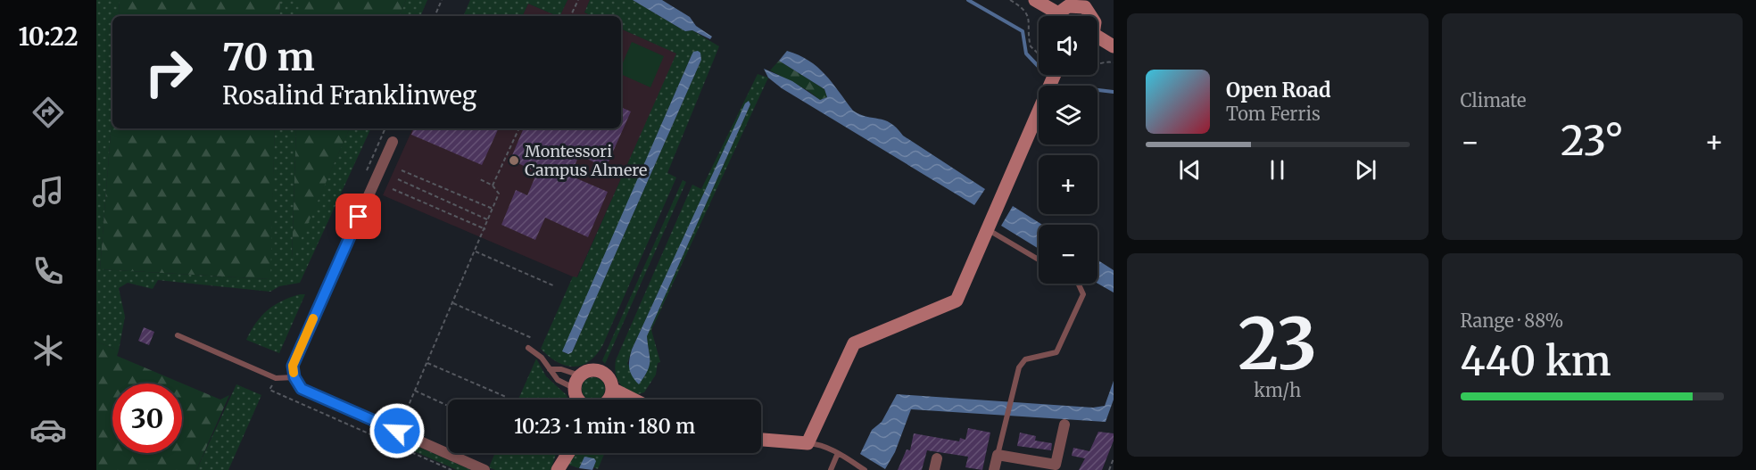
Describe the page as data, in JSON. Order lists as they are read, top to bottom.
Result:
{
  "places": ["Montessori Campus Almere"],
  "page": {
    "tabs": "10:22",
    "tile": [
      "Climate",
      ["23", "km/h"],
      ["Range · 88%", "440 km"]
    ],
    "map_buttons": ["+", "−"],
    "turn": ["70 m", "Rosalind Franklinweg"],
    "song": ["Open Road", "Tom Ferris"],
    "heat": ["−", "23°", "+"],
    "limit": "30",
    "trip": "10:23 · 1 min · 180 m"
  }
}
